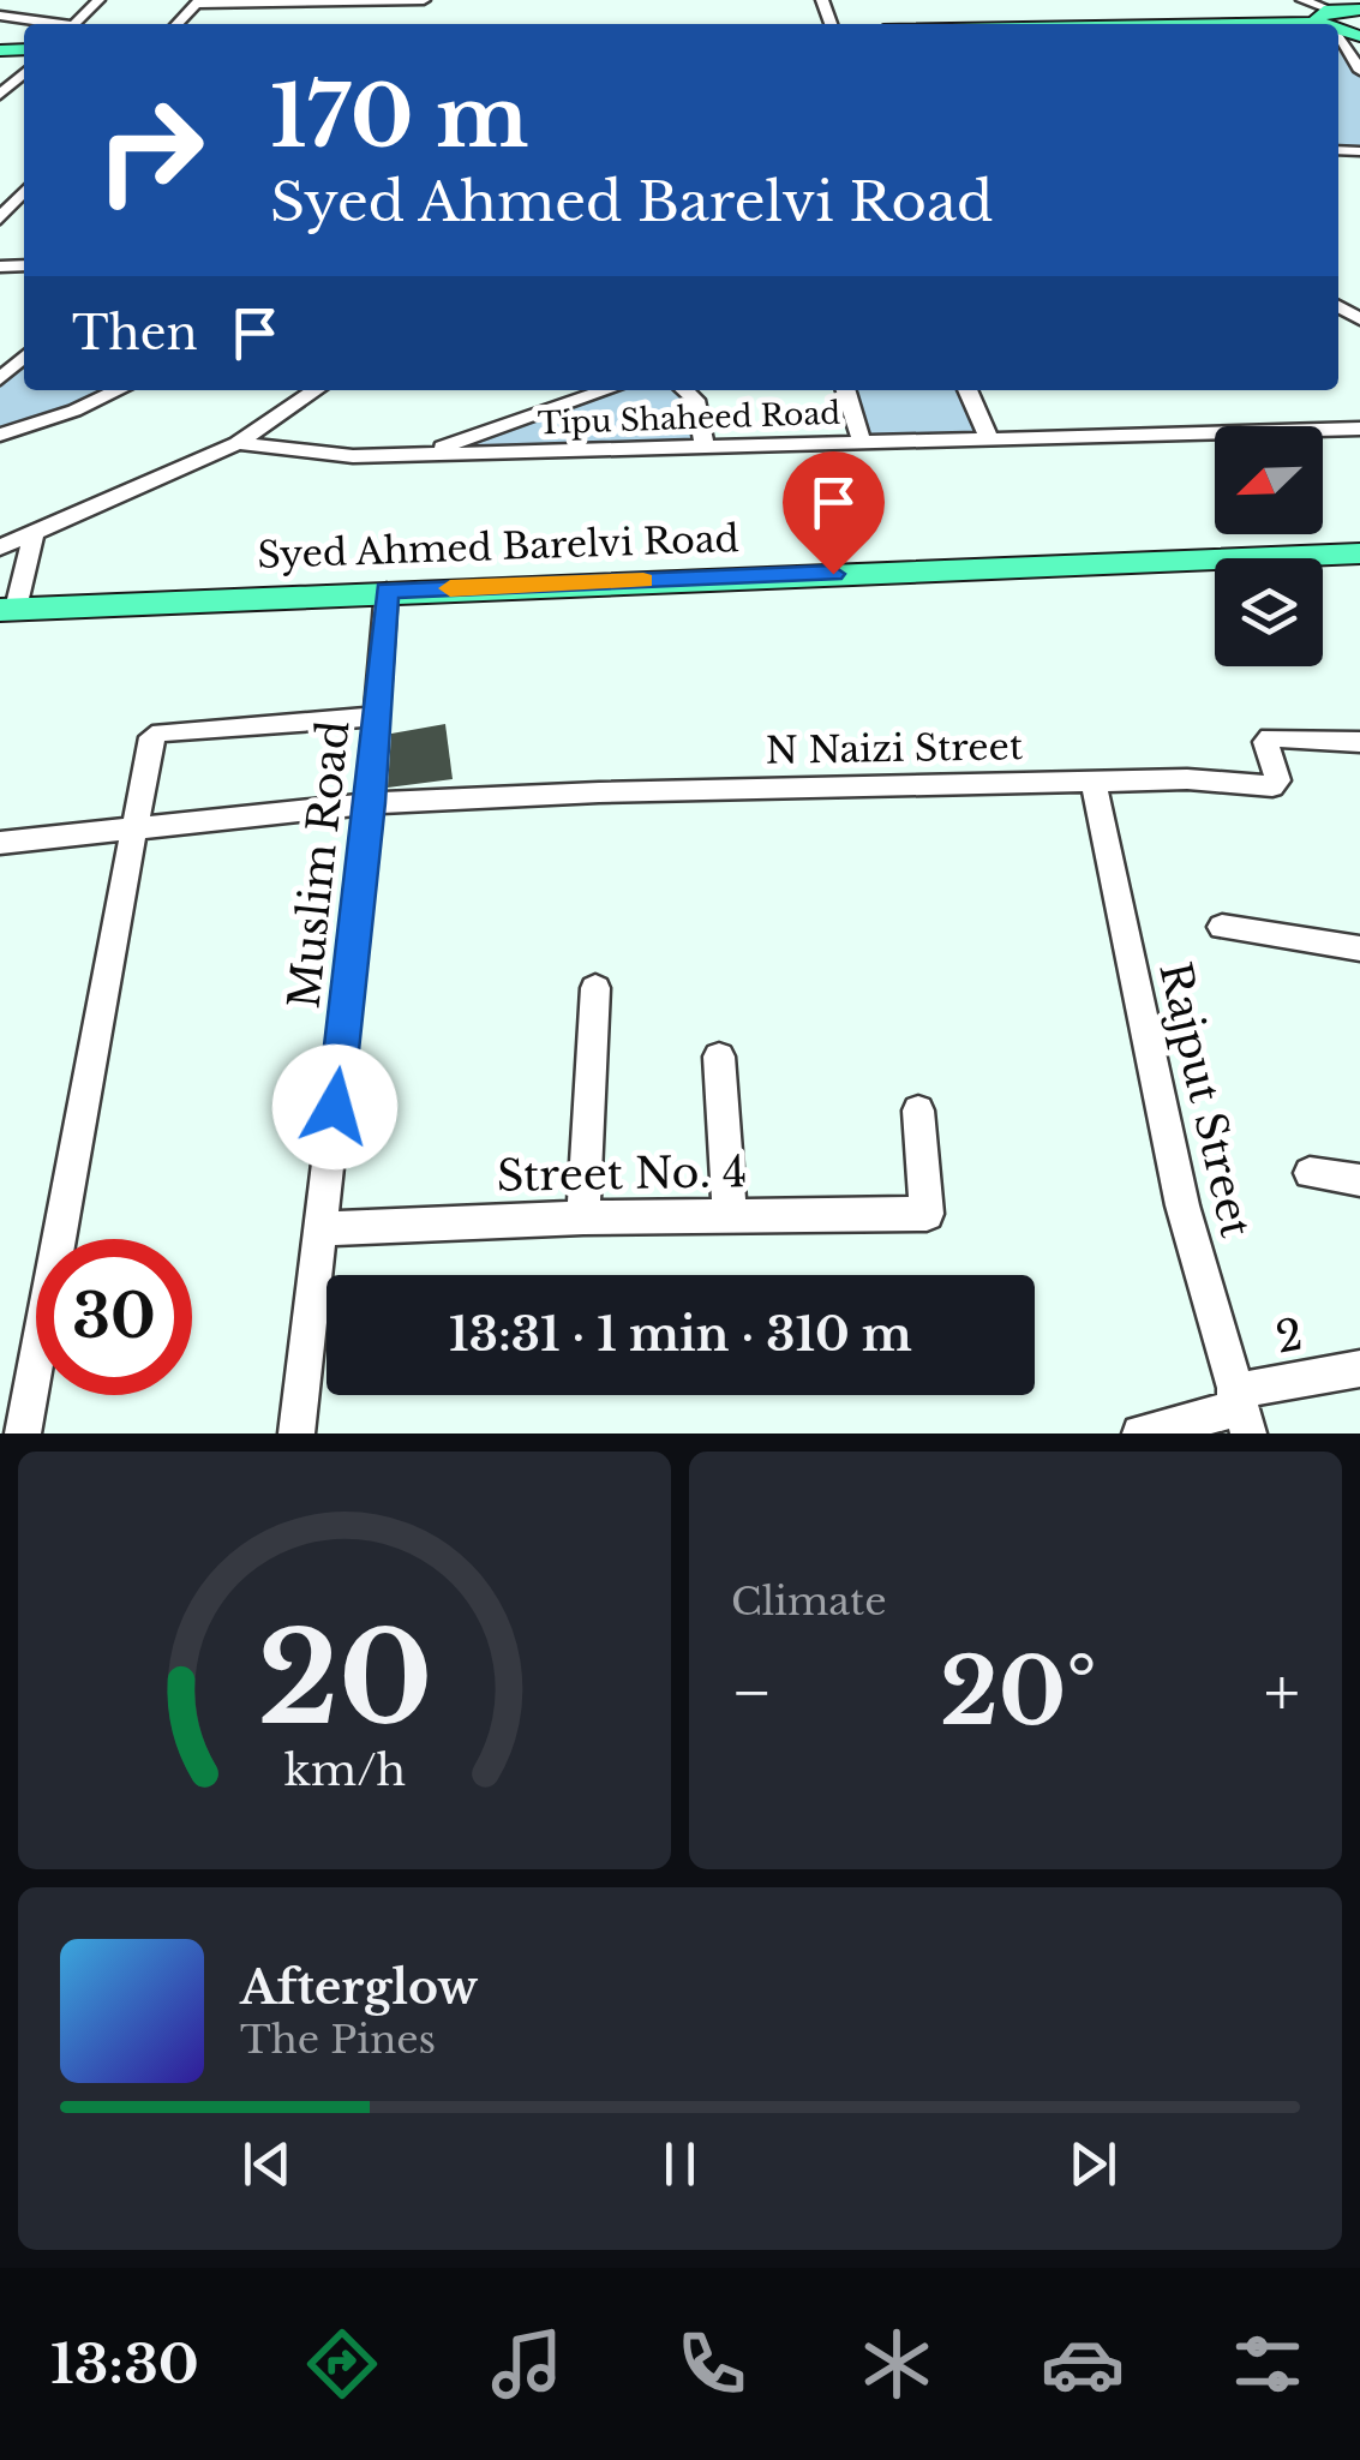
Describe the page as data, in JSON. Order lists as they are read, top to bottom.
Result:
{
  "streets": {
    "main road": ["Syed Ahmed Barelvi Road"],
    "street": [
      "Tipu Shaheed Road",
      "N Naizi Street",
      "Muslim Road",
      "Rajput Street",
      "Street No. 4",
      "2"
    ]
  },
  "crossings": [
    ["Syed Ahmed Barelvi Road", "Muslim Road"],
    ["N Naizi Street", "Muslim Road"],
    ["N Naizi Street", "Rajput Street"],
    ["Muslim Road", "Street No. 4"],
    ["Rajput Street", "2"]
  ],
  "north": "bottom left",
  "page": {
    "turn": ["170 m", "Syed Ahmed Barelvi Road"],
    "then": "Then",
    "limit": "30",
    "trip": "13:31 · 1 min · 310 m",
    "tile": "Climate",
    "heat": ["−", "20°", "+"],
    "song": ["Afterglow", "The Pines"],
    "tabs": "13:30",
    "gauge": ["20", "km/h"]
  }
}
